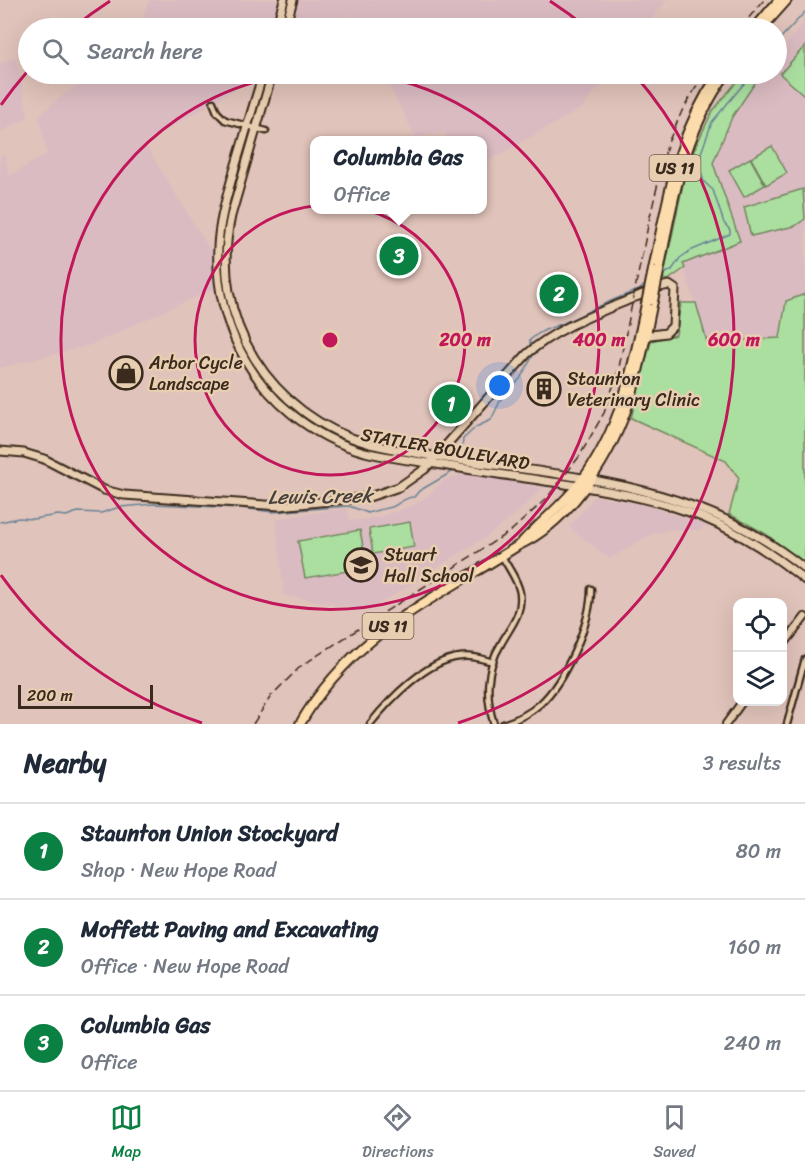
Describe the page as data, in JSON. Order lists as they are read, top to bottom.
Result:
{
  "streets": {
    "main road": ["US 11", "STATLER BOULEVARD"]
  },
  "crossings": [
    ["US 11", "STATLER BOULEVARD"]
  ],
  "water": ["Lewis Creek"],
  "places": {
    "shop": ["Arbor Cycle Landscape"],
    "building": ["Staunton Veterinary Clinic"],
    "school or university": ["Stuart Hall School"]
  },
  "scale_bar": "200 m",
  "page": {
    "search": "Search here",
    "popup": ["Columbia Gas", "Office"],
    "pins": ["3", "2", "1"],
    "scale": "200 m",
    "heading": ["Nearby", "3 results"],
    "list": [
      {
        "mark": "1",
        "name": "Staunton Union Stockyard",
        "note": "Shop · New Hope Road",
        "value": "80 m"
      },
      {
        "mark": "2",
        "name": "Moffett Paving and Excavating",
        "note": "Office · New Hope Road",
        "value": "160 m"
      },
      {
        "mark": "3",
        "name": "Columbia Gas",
        "note": "Office",
        "value": "240 m"
      }
    ],
    "nav": ["Map", "Directions", "Saved"]
  },
  "rings": ["200 m", "400 m", "600 m"]
}
